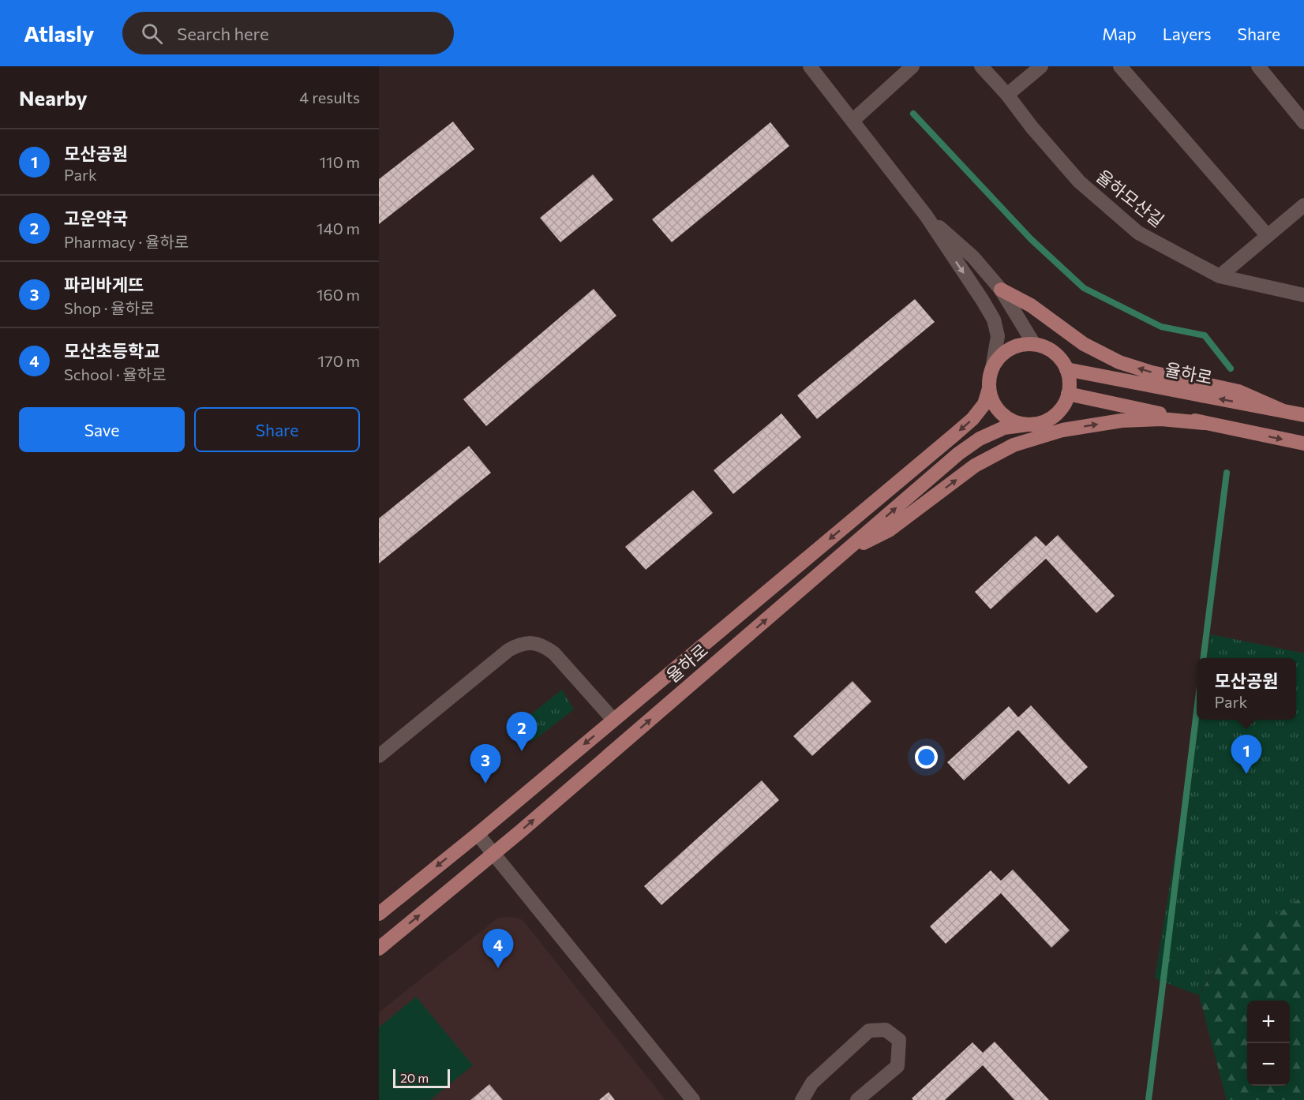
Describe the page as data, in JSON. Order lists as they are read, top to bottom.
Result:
{
  "streets": {
    "main road": ["율하로"],
    "street": ["율하모산길"]
  },
  "scale_bar": "20 m",
  "page": {
    "header": "Atlasly",
    "search": "Search here",
    "nav": ["Map", "Layers", "Share"],
    "heading": ["Nearby", "4 results"],
    "list": [
      {
        "mark": "1",
        "name": "모산공원",
        "note": "Park",
        "value": "110 m"
      },
      {
        "mark": "2",
        "name": "고운약국",
        "note": "Pharmacy · 율하로",
        "value": "140 m"
      },
      {
        "mark": "3",
        "name": "파리바게뜨",
        "note": "Shop · 율하로",
        "value": "160 m"
      },
      {
        "mark": "4",
        "name": "모산초등학교",
        "note": "School · 율하로",
        "value": "170 m"
      }
    ],
    "buttons": ["Save", "Share"],
    "popup": ["모산공원", "Park"],
    "pins": [
      "2",
      "1",
      "3",
      "4"
    ],
    "map_buttons": ["+", "−"],
    "scale": "20 m"
  }
}
